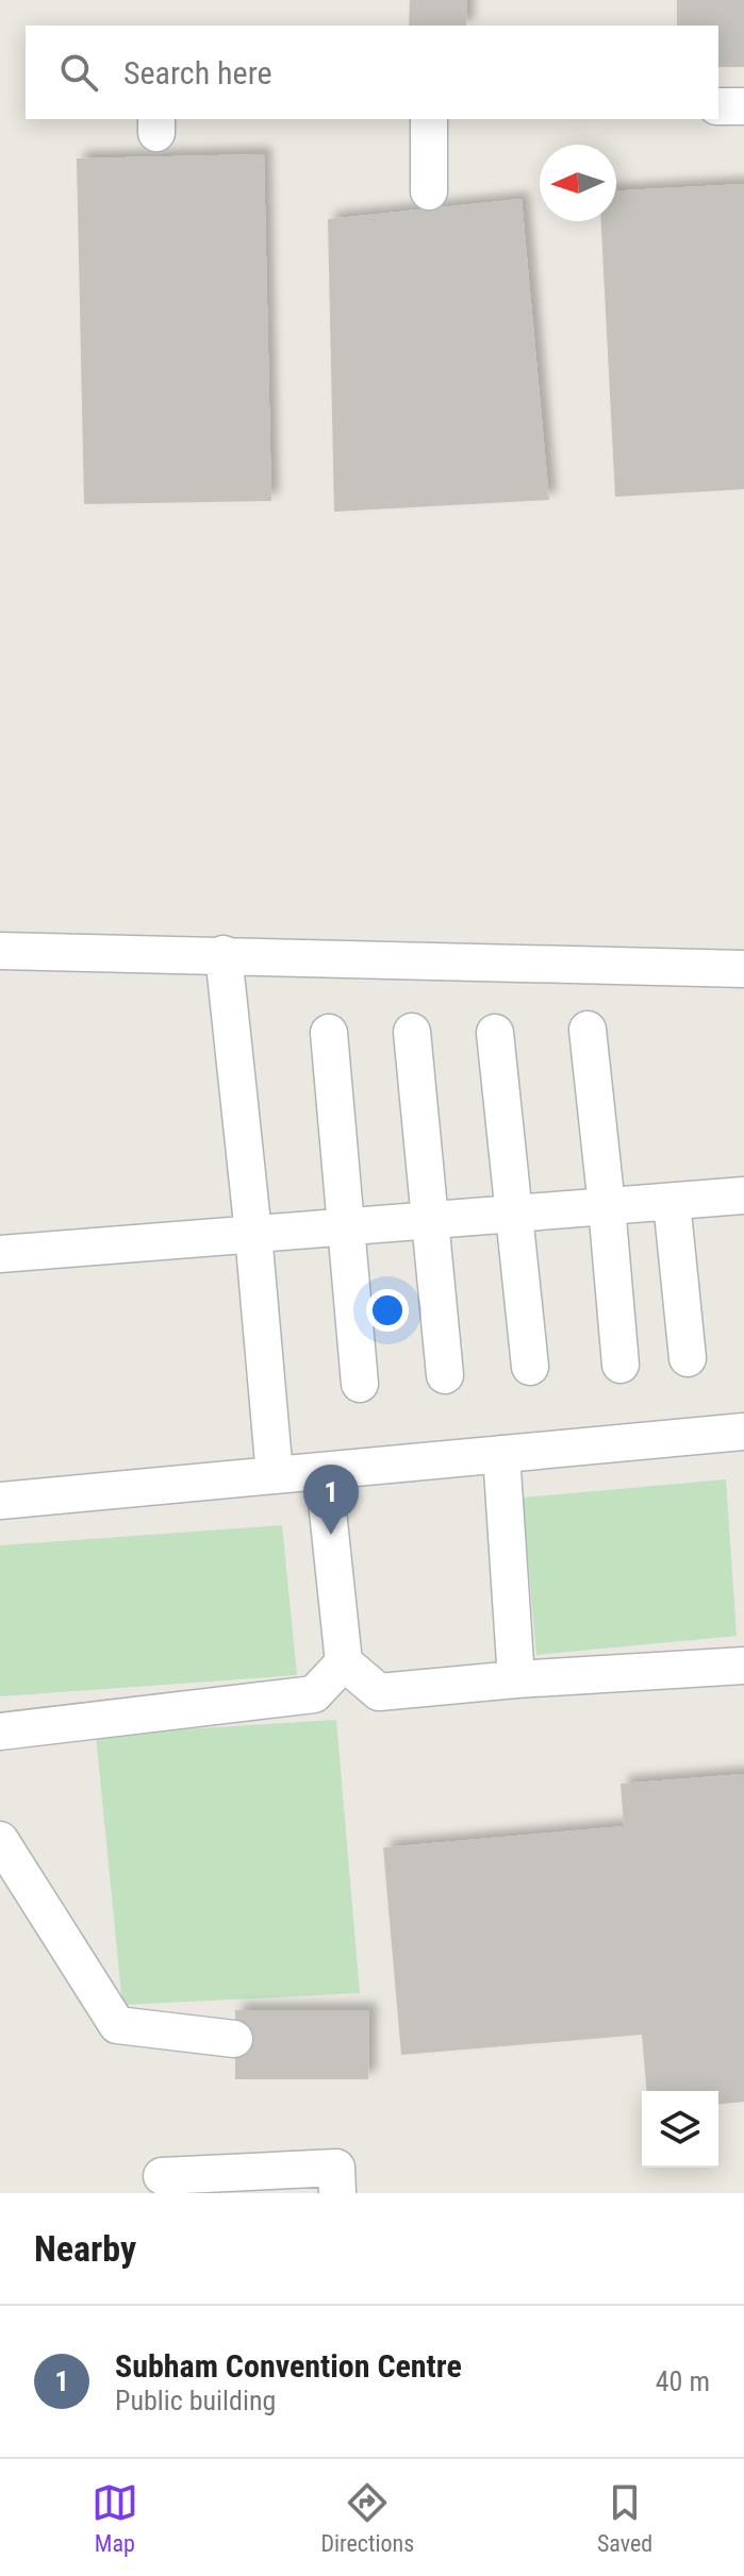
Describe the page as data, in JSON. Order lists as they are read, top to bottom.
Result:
{
  "north": "left",
  "page": {
    "search": "Search here",
    "pins": "1",
    "heading": "Nearby",
    "list": [
      {
        "mark": "1",
        "name": "Subham Convention Centre",
        "note": "Public building",
        "value": "40 m"
      }
    ],
    "nav": ["Map", "Directions", "Saved"]
  }
}
